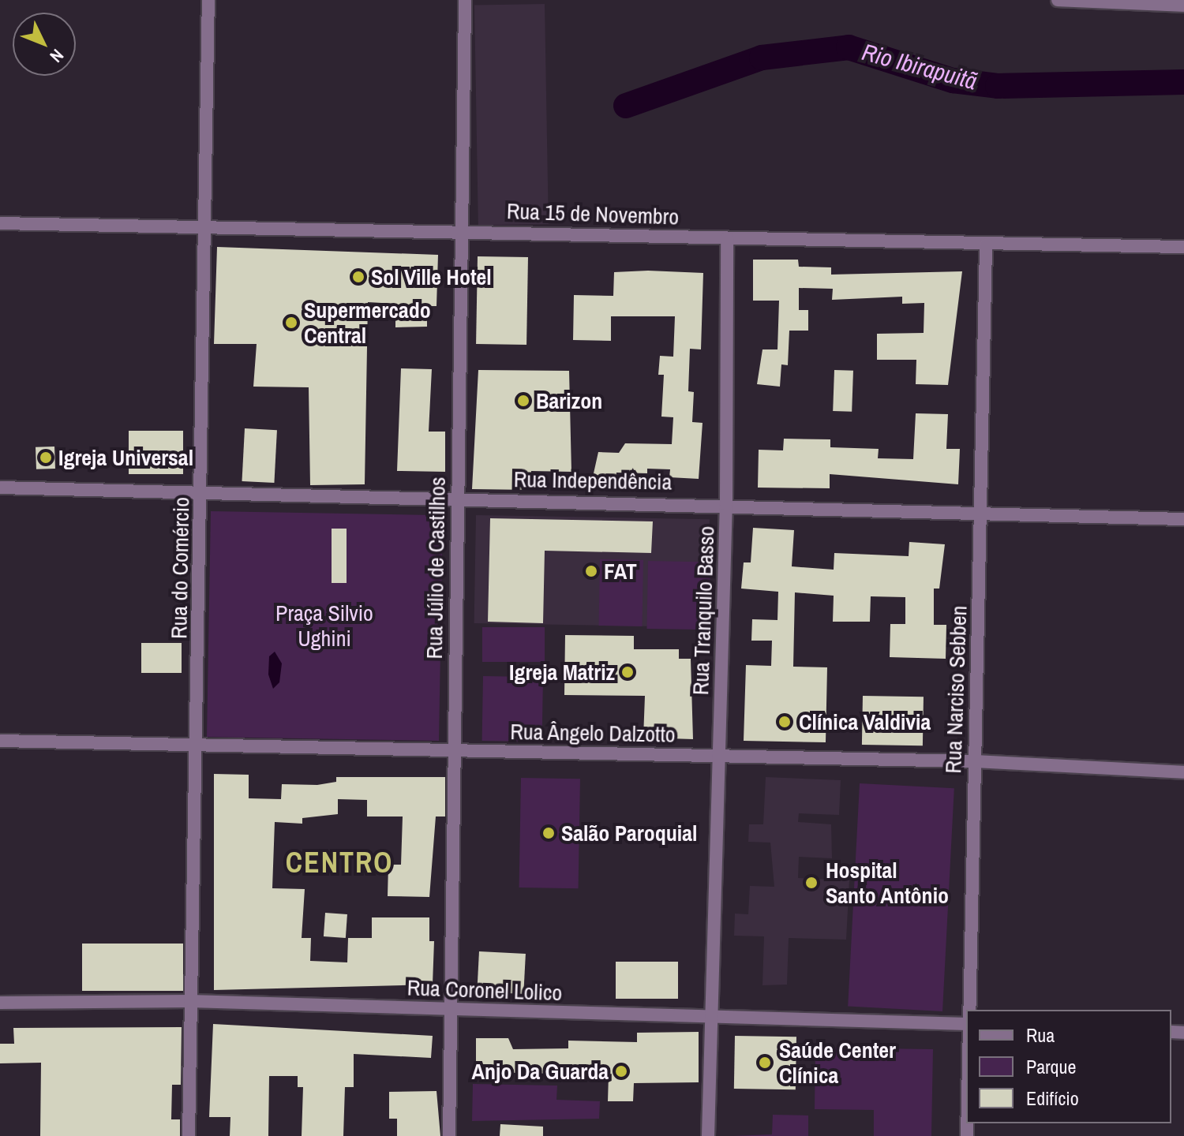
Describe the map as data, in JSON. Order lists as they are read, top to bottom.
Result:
{
  "streets": {
    "street": [
      "Rua 15 de Novembro",
      "Rua Independência",
      "Rua do Comércio",
      "Rua Júlio de Castilhos",
      "Rua Tranquilo Basso",
      "Rua Narciso Sebben",
      "Rua Ângelo Dalzotto",
      "Rua Coronel Lolico"
    ]
  },
  "crossings": [
    ["Rua 15 de Novembro", "Rua do Comércio"],
    ["Rua 15 de Novembro", "Rua Júlio de Castilhos"],
    ["Rua 15 de Novembro", "Rua Tranquilo Basso"],
    ["Rua 15 de Novembro", "Rua Narciso Sebben"],
    ["Rua Independência", "Rua do Comércio"],
    ["Rua Independência", "Rua Júlio de Castilhos"],
    ["Rua Independência", "Rua Tranquilo Basso"],
    ["Rua Independência", "Rua Narciso Sebben"],
    ["Rua do Comércio", "Rua Ângelo Dalzotto"],
    ["Rua do Comércio", "Rua Coronel Lolico"],
    ["Rua Júlio de Castilhos", "Rua Ângelo Dalzotto"],
    ["Rua Júlio de Castilhos", "Rua Coronel Lolico"],
    ["Rua Tranquilo Basso", "Rua Ângelo Dalzotto"],
    ["Rua Tranquilo Basso", "Rua Coronel Lolico"],
    ["Rua Narciso Sebben", "Rua Ângelo Dalzotto"]
  ],
  "districts": ["CENTRO"],
  "water": ["Rio Ibirapuitã"],
  "parks": ["Praça Silvio Ughini"],
  "places": [
    "Sol Ville Hotel",
    "Supermercado Central",
    "Barizon",
    "Igreja Universal",
    "FAT",
    "Igreja Matriz",
    "Clínica Valdivia",
    "Salão Paroquial",
    "Hospital Santo Antônio",
    "Saúde Center Clínica",
    "Anjo Da Guarda"
  ],
  "legend": ["Rua", "Parque", "Edifício"],
  "north": "bottom right"
}
